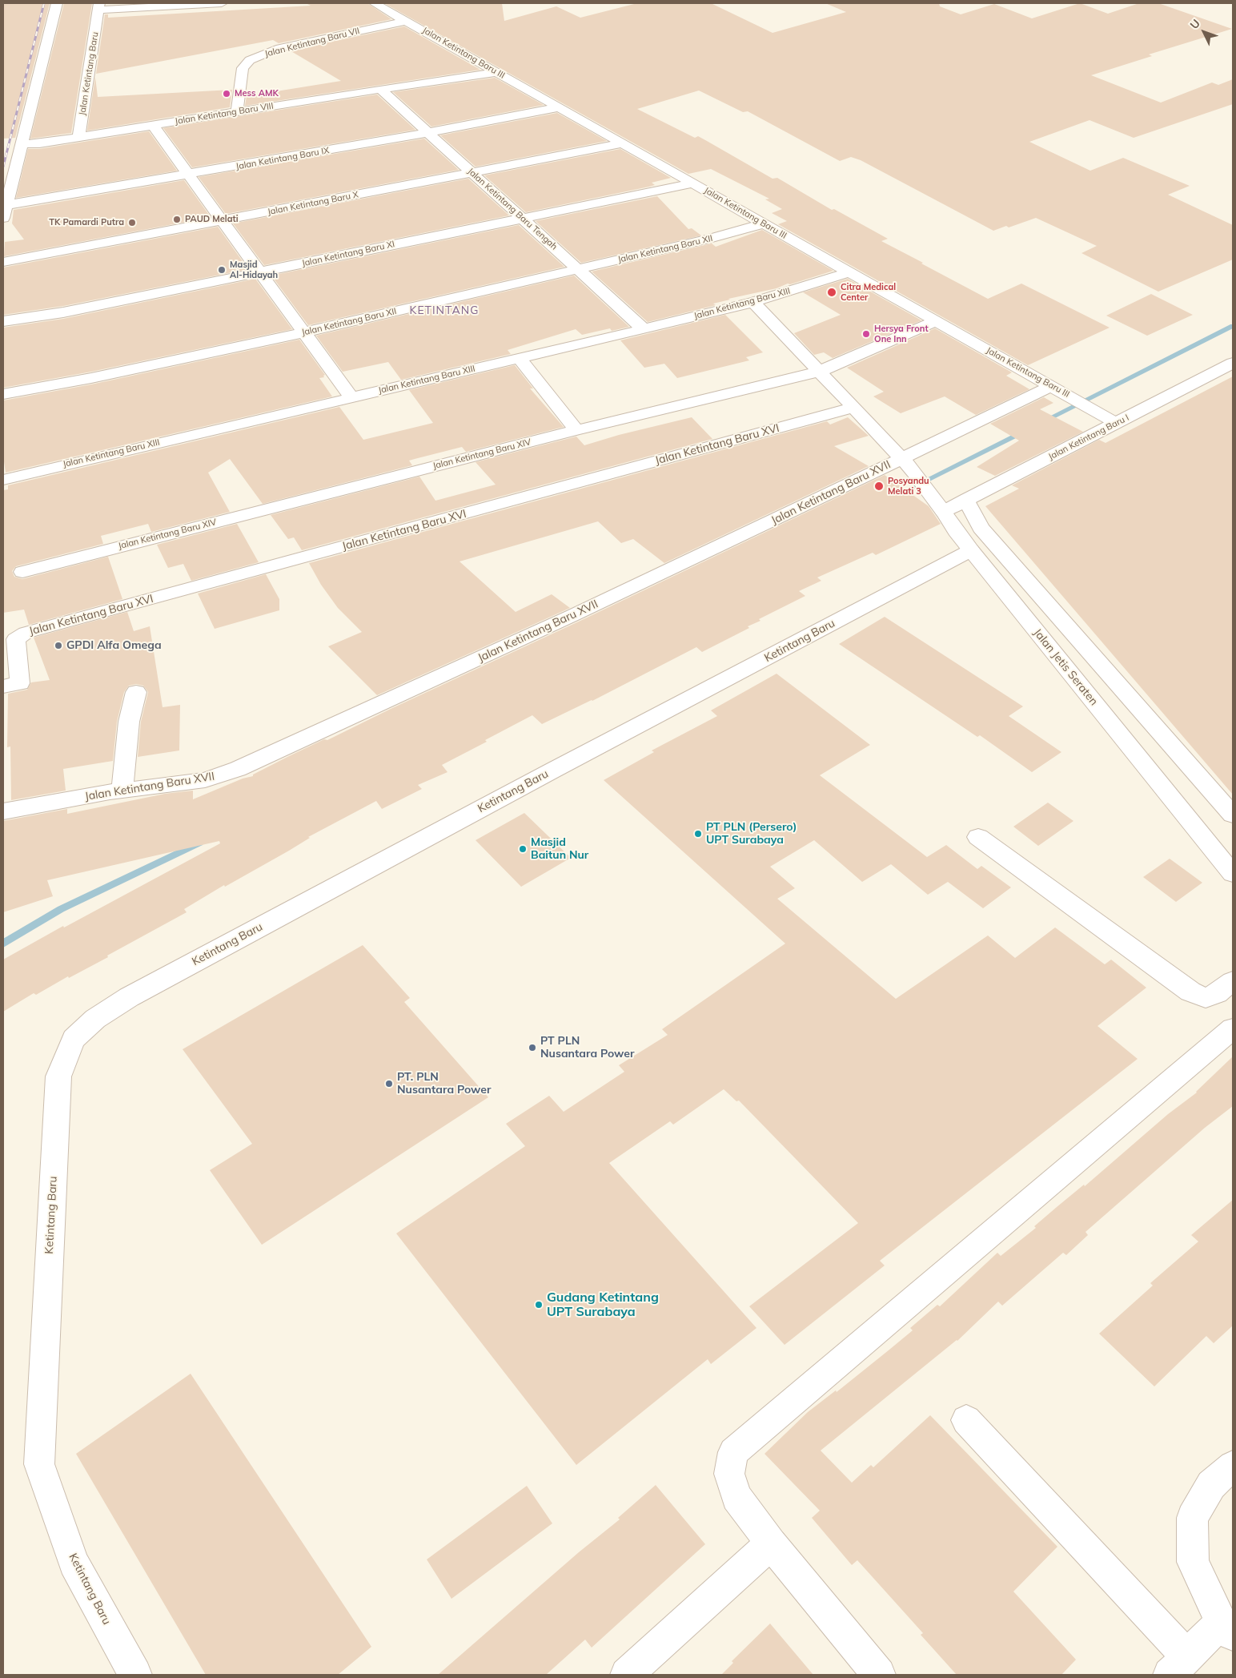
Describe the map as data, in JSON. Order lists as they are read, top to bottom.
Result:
{
  "streets": {
    "street": [
      "Jalan Ketintang Baru VII",
      "Jalan Ketintang Baru III",
      "Jalan Ketintang Baru",
      "Jalan Ketintang Baru VIII",
      "Jalan Ketintang Baru IX",
      "Jalan Ketintang Baru X",
      "Jalan Ketintang Baru Tengah",
      "Jalan Ketintang Baru XII",
      "Jalan Ketintang Baru XI",
      "Jalan Ketintang Baru XIII",
      "Jalan Ketintang Baru I",
      "Jalan Ketintang Baru XVI",
      "Jalan Ketintang Baru XIV",
      "Jalan Ketintang Baru XVII",
      "Ketintang Baru",
      "Jalan Jetis Seraten"
    ]
  },
  "crossings": [
    ["Jalan Ketintang Baru VII", "Jalan Ketintang Baru III"],
    ["Jalan Ketintang Baru VII", "Jalan Ketintang Baru VIII"],
    ["Jalan Ketintang Baru III", "Jalan Ketintang Baru VIII"],
    ["Jalan Ketintang Baru III", "Jalan Ketintang Baru IX"],
    ["Jalan Ketintang Baru III", "Jalan Ketintang Baru X"],
    ["Jalan Ketintang Baru III", "Jalan Ketintang Baru XII"],
    ["Jalan Ketintang Baru III", "Jalan Ketintang Baru XI"],
    ["Jalan Ketintang Baru III", "Jalan Ketintang Baru XIII"],
    ["Jalan Ketintang Baru III", "Jalan Ketintang Baru I"],
    ["Jalan Ketintang Baru III", "Jalan Ketintang Baru XIV"],
    ["Jalan Ketintang Baru III", "Jalan Ketintang Baru XVII"],
    ["Jalan Ketintang Baru", "Jalan Ketintang Baru VIII"],
    ["Jalan Ketintang Baru VIII", "Jalan Ketintang Baru Tengah"],
    ["Jalan Ketintang Baru IX", "Jalan Ketintang Baru Tengah"],
    ["Jalan Ketintang Baru X", "Jalan Ketintang Baru Tengah"],
    ["Jalan Ketintang Baru Tengah", "Jalan Ketintang Baru XII"],
    ["Jalan Ketintang Baru Tengah", "Jalan Ketintang Baru XI"],
    ["Jalan Ketintang Baru Tengah", "Jalan Ketintang Baru XIII"],
    ["Jalan Ketintang Baru XIII", "Jalan Jetis Seraten"],
    ["Jalan Ketintang Baru I", "Jalan Jetis Seraten"],
    ["Jalan Ketintang Baru XVI", "Jalan Jetis Seraten"],
    ["Jalan Ketintang Baru XIV", "Jalan Jetis Seraten"],
    ["Jalan Ketintang Baru XVII", "Jalan Jetis Seraten"],
    ["Ketintang Baru", "Jalan Jetis Seraten"]
  ],
  "districts": ["KETINTANG"],
  "places": [
    "Mess AMK",
    "PAUD Melati",
    "TK Pamardi Putra",
    "Masjid Al-Hidayah",
    "Citra Medical Center",
    "Hersya Front One Inn",
    "Posyandu Melati 3",
    "GPDI Alfa Omega",
    "PT PLN (Persero) UPT Surabaya",
    "Masjid Baitun Nur",
    "PT PLN Nusantara Power",
    "PT. PLN Nusantara Power",
    "Gudang Ketintang UPT Surabaya"
  ],
  "north": "top left"
}
